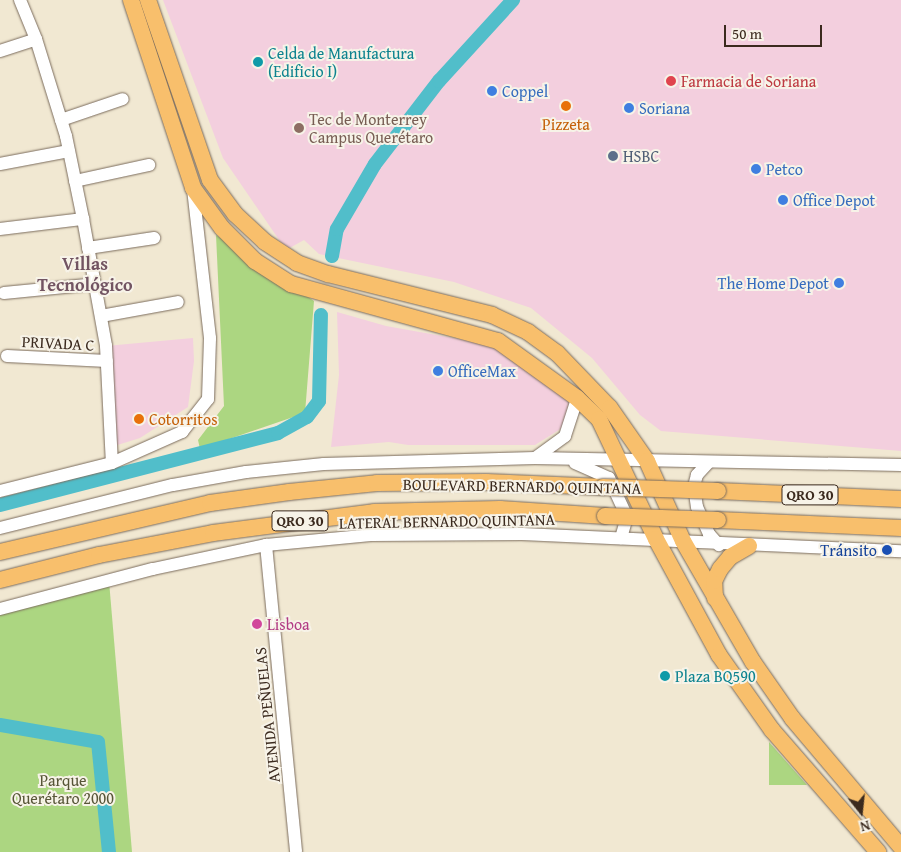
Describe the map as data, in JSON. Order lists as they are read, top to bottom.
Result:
{
  "streets": {
    "main road": ["BOULEVARD BERNARDO QUINTANA", "QRO 30"],
    "street": ["PRIVADA C", "LATERAL BERNARDO QUINTANA", "AVENIDA PEÑUELAS"]
  },
  "crossings": [
    ["LATERAL BERNARDO QUINTANA", "AVENIDA PEÑUELAS"]
  ],
  "districts": ["Villas Tecnológico"],
  "parks": ["Parque Querétaro 2000"],
  "places": [
    "Celda de Manufactura (Edificio I)",
    "Farmacia de Soriana",
    "Coppel",
    "Pizzeta",
    "Soriana",
    "Tec de Monterrey Campus Querétaro",
    "HSBC",
    "Petco",
    "Office Depot",
    "The Home Depot",
    "OfficeMax",
    "Cotorritos",
    "Tránsito",
    "Lisboa",
    "Plaza BQ590"
  ],
  "scale_bar": "50 m",
  "north": "bottom"
}
